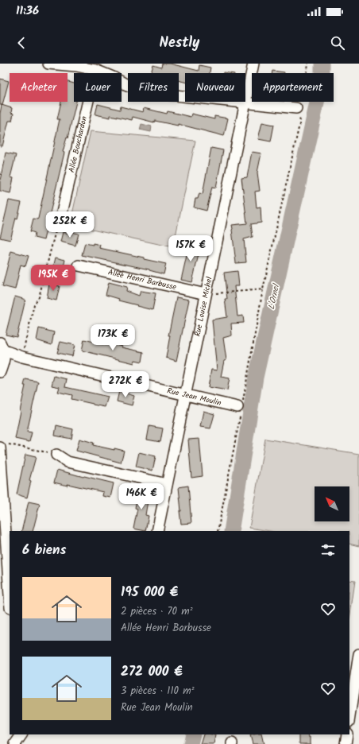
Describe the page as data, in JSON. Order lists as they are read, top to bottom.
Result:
{
  "streets": {
    "street": [
      "Allée Bouchardon",
      "Allée Henri Barbusse",
      "Rue Louise Michel",
      "Rue Jean Moulin"
    ]
  },
  "crossings": [
    ["Allée Henri Barbusse", "Rue Louise Michel"],
    ["Rue Louise Michel", "Rue Jean Moulin"]
  ],
  "water": ["L'Ornel"],
  "north": "top left",
  "page": {
    "status": "11:36",
    "header": "Nestly",
    "chip": [
      "Acheter",
      "Louer",
      "Filtres",
      "Nouveau",
      "Appartement"
    ],
    "price": [
      "252K €",
      "157K €",
      "195K €",
      "173K €",
      "272K €",
      "146K €"
    ],
    "heading": "6 biens",
    "list": [
      {
        "name": "195 000 €",
        "note": "2 pièces · 70 m² · Allée Henri Barbusse"
      },
      {
        "name": "272 000 €",
        "note": "3 pièces · 110 m² · Rue Jean Moulin"
      }
    ]
  }
}
